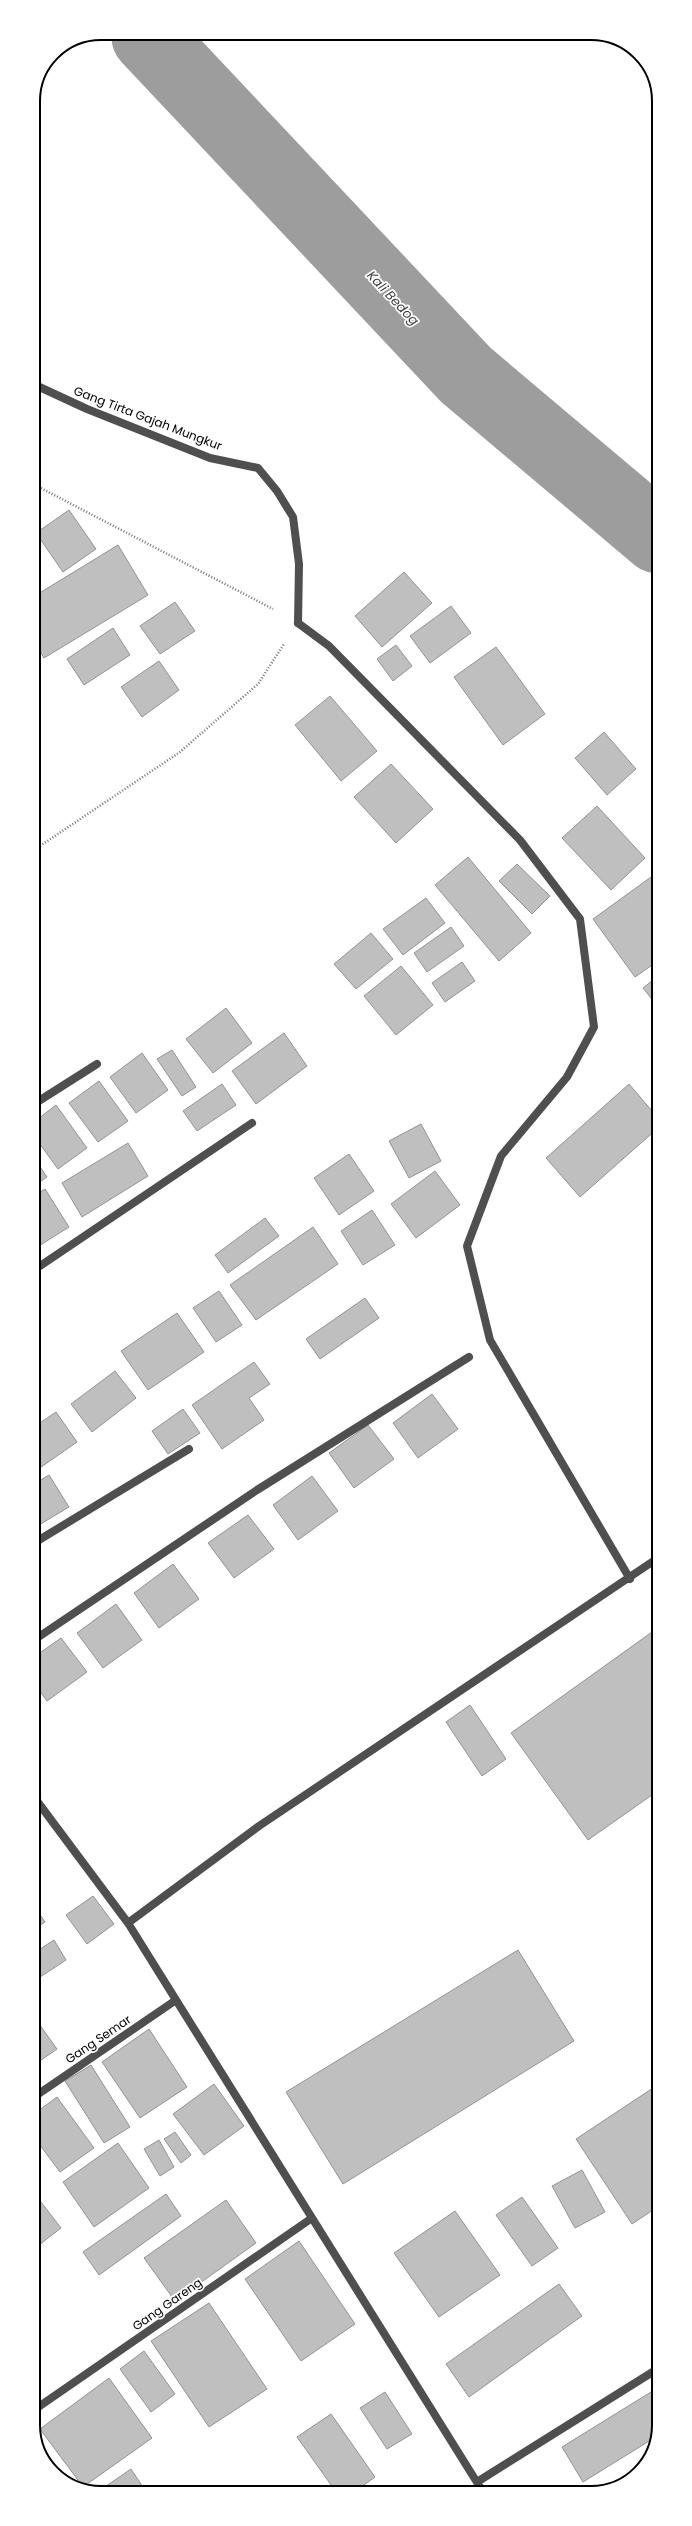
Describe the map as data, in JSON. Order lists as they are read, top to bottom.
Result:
{
  "streets": {
    "street": ["Gang Tirta Gajah Mungkur", "Gang Semar", "Gang Gareng"]
  },
  "water": ["Kali Bedog"]
}
